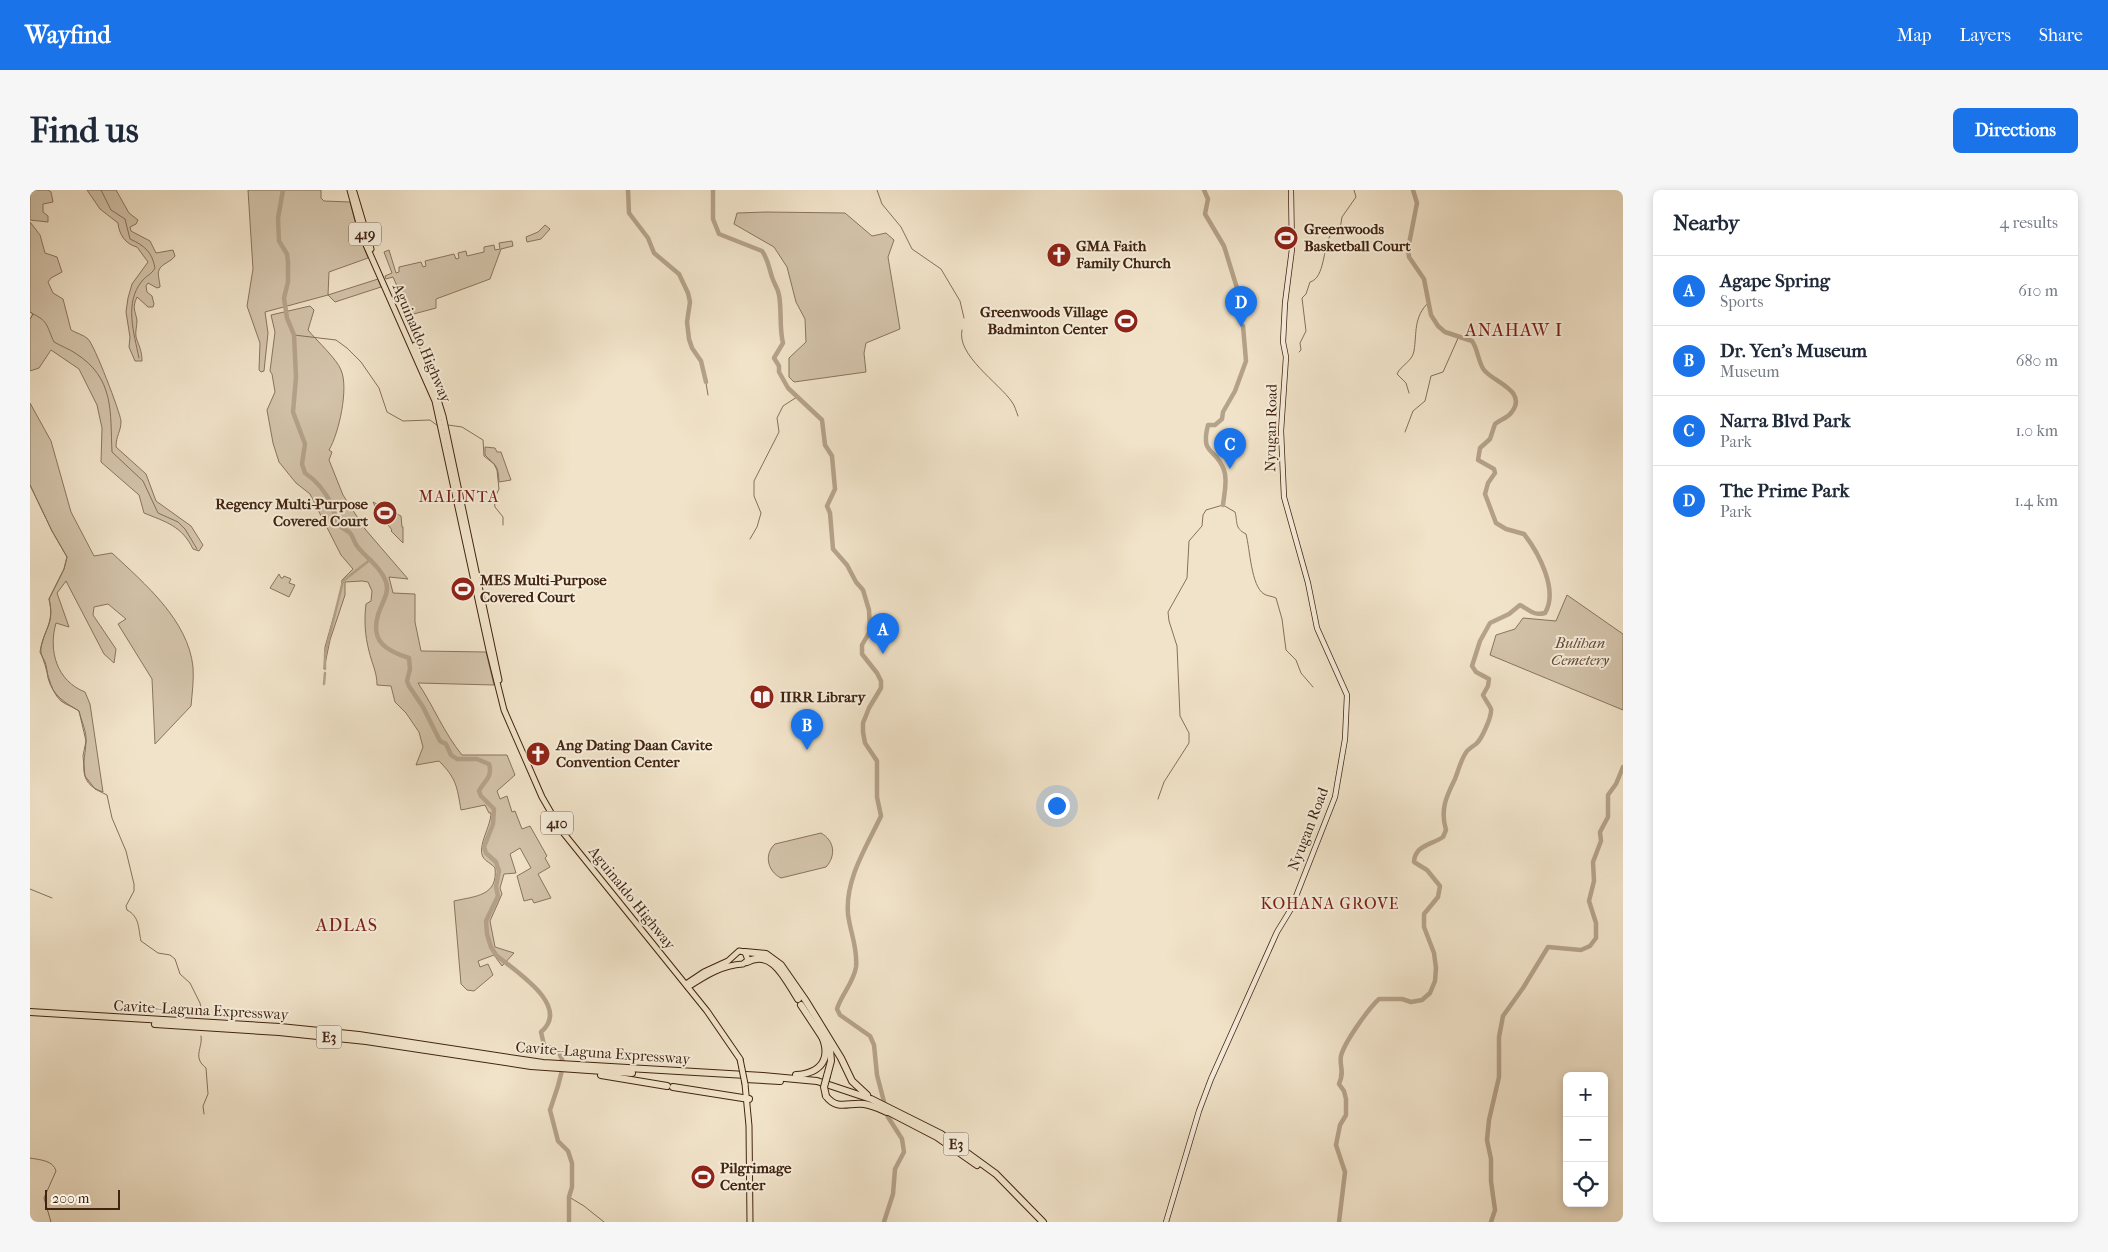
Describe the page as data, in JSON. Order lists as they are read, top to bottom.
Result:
{
  "streets": {
    "highway": ["Cavite–Laguna Expressway", "E3"],
    "main road": [
      "419",
      "Aguinaldo Highway",
      "Nyugan Road",
      "410"
    ]
  },
  "districts": [
    "ANAHAW I",
    "MALINTA",
    "KOHANA GROVE",
    "ADLAS"
  ],
  "parks": ["Bulihan Cemetery"],
  "places": {
    "sports": [
      "Greenwoods Basketball Court",
      "Greenwoods Village Badminton Center",
      "Regency Multi-Purpose Covered Court",
      "MES Multi-Purpose Covered Court",
      "Pilgrimage Center"
    ],
    "church": ["GMA Faith Family Church", "Ang Dating Daan Cavite Convention Center"],
    "library": ["IIRR Library"]
  },
  "scale_bar": "200 m",
  "page": {
    "header": "Wayfind",
    "nav": ["Map", "Layers", "Share"],
    "buttons": "Directions",
    "title": "Find us",
    "heading": ["Nearby", "4 results"],
    "list": [
      {
        "mark": "A",
        "name": "Agape Spring",
        "note": "Sports",
        "value": "610 m"
      },
      {
        "mark": "B",
        "name": "Dr. Yen's Museum",
        "note": "Museum",
        "value": "680 m"
      },
      {
        "mark": "C",
        "name": "Narra Blvd Park",
        "note": "Park",
        "value": "1.0 km"
      },
      {
        "mark": "D",
        "name": "The Prime Park",
        "note": "Park",
        "value": "1.4 km"
      }
    ],
    "pins": [
      "D",
      "C",
      "A",
      "B"
    ],
    "map_buttons": ["+", "−"],
    "scale": "200 m"
  }
}
